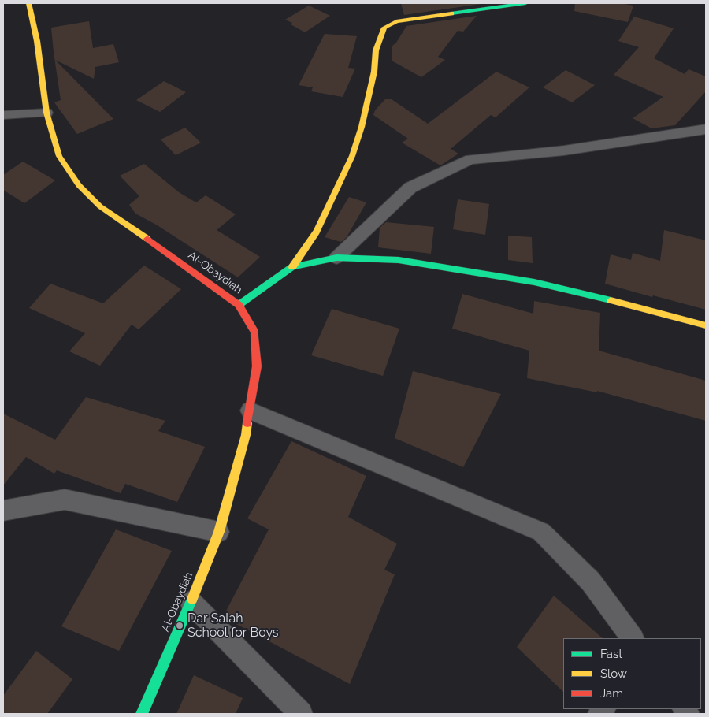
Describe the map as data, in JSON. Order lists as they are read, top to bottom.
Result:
{
  "streets": {
    "street": ["Al-Obaydiah"]
  },
  "places": ["Dar Salah School for Boys"],
  "legend": ["Fast", "Slow", "Jam"]
}
